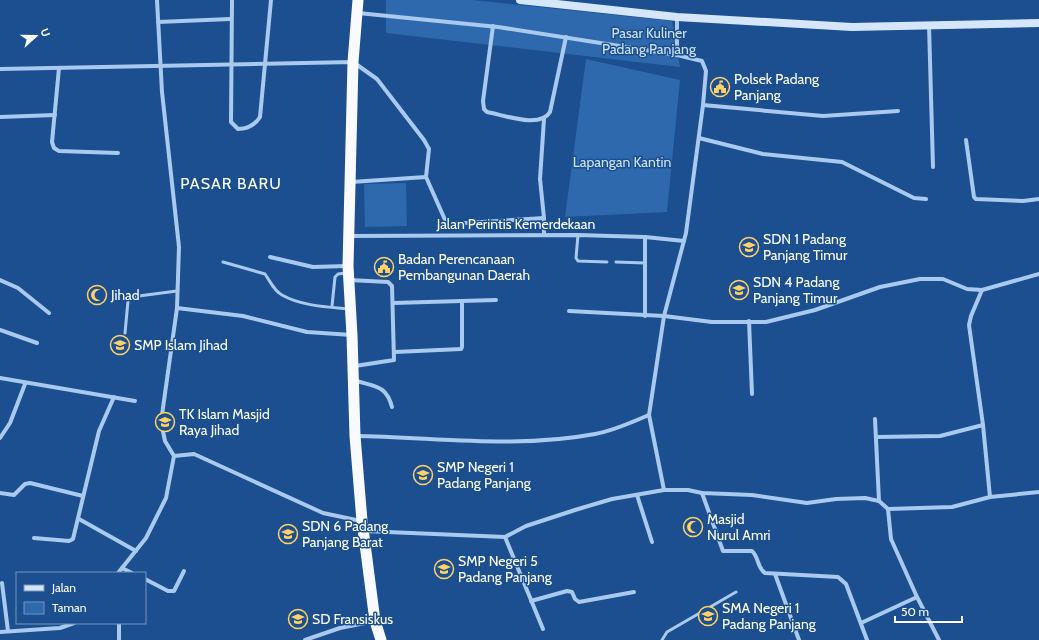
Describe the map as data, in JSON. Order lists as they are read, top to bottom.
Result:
{
  "streets": {
    "street": ["Jalan Perintis Kemerdekaan"]
  },
  "districts": ["PASAR BARU"],
  "parks": ["Pasar Kuliner Padang Panjang", "Lapangan Kantin"],
  "places": {
    "public building": ["Polsek Padang Panjang", "Badan Perencanaan Pembangunan Daerah"],
    "school or university": [
      "SDN 1 Padang Panjang Timur",
      "SDN 4 Padang Panjang Timur",
      "SMP Islam Jihad",
      "TK Islam Masjid Raya Jihad",
      "SMP Negeri 1 Padang Panjang",
      "SDN 6 Padang Panjang Barat",
      "SMP Negeri 5 Padang Panjang",
      "SMA Negeri 1 Padang Panjang",
      "SD Fransiskus"
    ],
    "mosque": ["Jihad", "Masjid Nurul Amri"]
  },
  "legend": ["Jalan", "Taman"],
  "scale_bar": "50 m",
  "north": "right"
}
